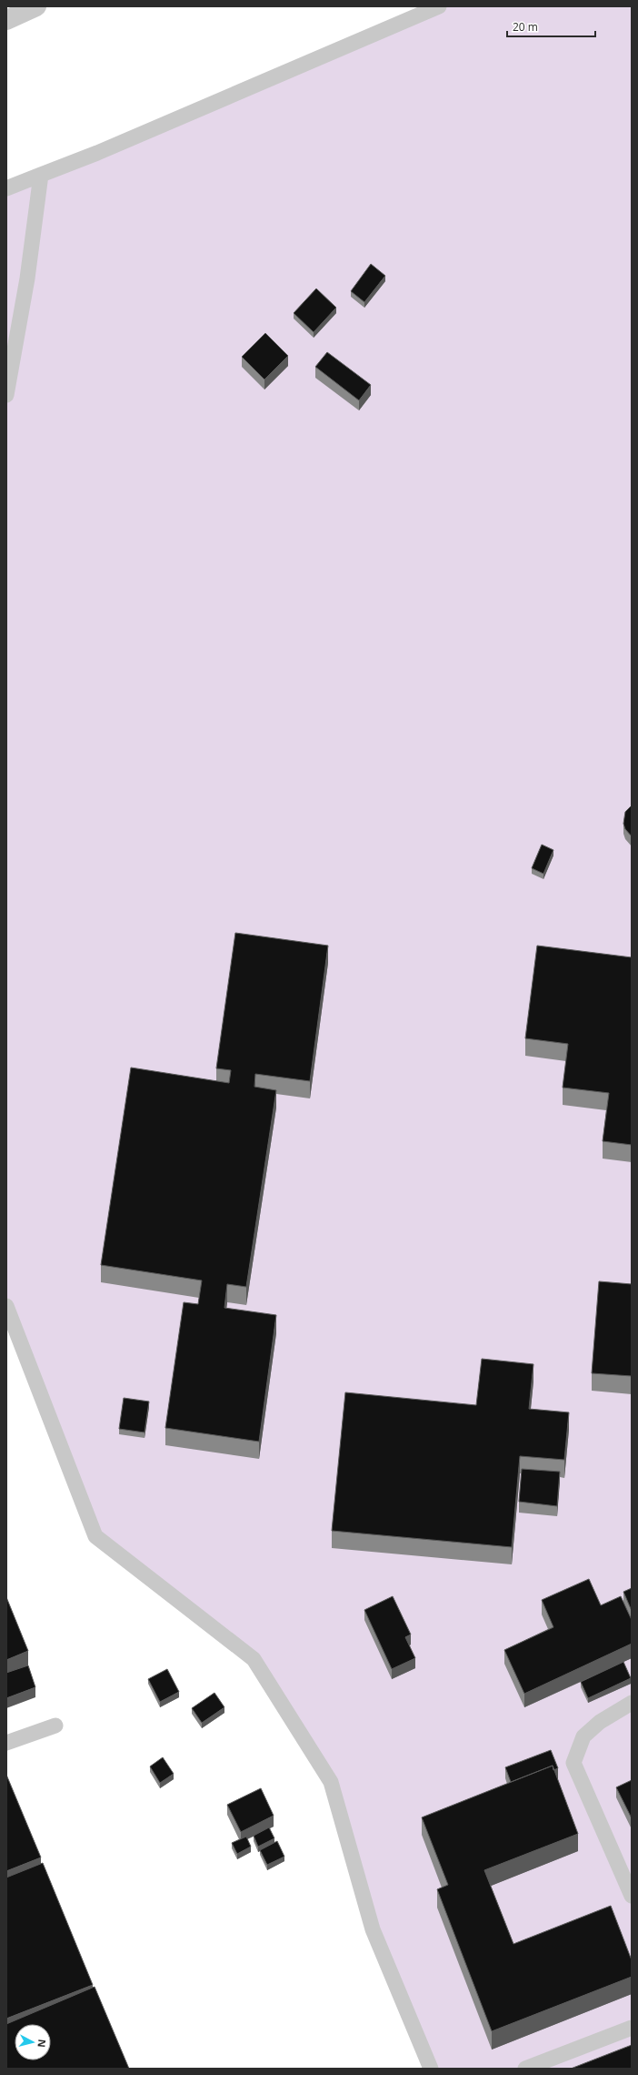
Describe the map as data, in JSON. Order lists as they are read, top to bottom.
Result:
{
  "scale_bar": "20 m",
  "north": "right"
}
